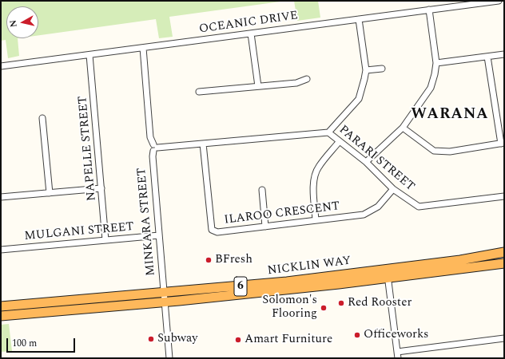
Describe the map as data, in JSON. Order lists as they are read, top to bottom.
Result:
{
  "streets": {
    "highway": ["NICKLIN WAY", "6"],
    "street": [
      "OCEANIC DRIVE",
      "NAPELLE STREET",
      "PARARI STREET",
      "ILAROO CRESCENT",
      "MINKARA STREET",
      "MULGANI STREET"
    ]
  },
  "crossings": [
    ["OCEANIC DRIVE", "NAPELLE STREET"],
    ["OCEANIC DRIVE", "MINKARA STREET"],
    ["NAPELLE STREET", "MULGANI STREET"],
    ["PARARI STREET", "ILAROO CRESCENT"],
    ["PARARI STREET", "MINKARA STREET"],
    ["MINKARA STREET", "MULGANI STREET"],
    ["MINKARA STREET", "NICKLIN WAY"]
  ],
  "districts": ["WARANA"],
  "places": [
    "BFresh",
    "Red Rooster",
    "Solomon's Flooring",
    "Officeworks",
    "Subway",
    "Amart Furniture"
  ],
  "scale_bar": "100 m",
  "north": "left"
}
